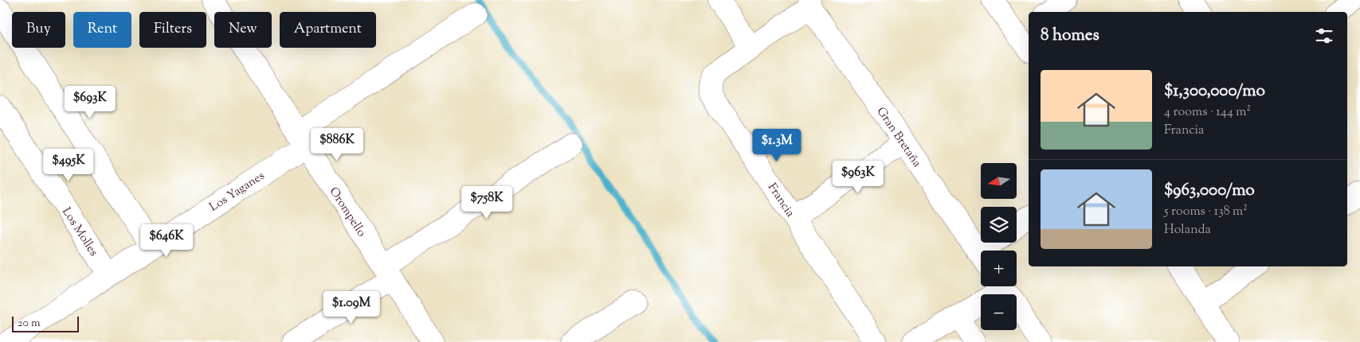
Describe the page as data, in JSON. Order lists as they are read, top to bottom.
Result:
{
  "streets": {
    "street": [
      "Gran Bretaña",
      "Los Yaganes",
      "Francia",
      "Orompello",
      "Los Molles"
    ]
  },
  "crossings": [
    ["Gran Bretaña", "Francia"],
    ["Los Yaganes", "Orompello"],
    ["Los Yaganes", "Los Molles"]
  ],
  "scale_bar": "20 m",
  "north": "left",
  "page": {
    "chip": [
      "Buy",
      "Rent",
      "Filters",
      "New",
      "Apartment"
    ],
    "heading": "8 homes",
    "list": [
      {
        "name": "$1,300,000/mo",
        "note": "4 rooms · 144 m² · Francia"
      },
      {
        "name": "$963,000/mo",
        "note": "5 rooms · 138 m² · Holanda"
      }
    ],
    "price": [
      "$693K",
      "$886K",
      "$1.3M",
      "$495K",
      "$963K",
      "$758K",
      "$646K",
      "$1.09M"
    ],
    "map_buttons": ["+", "−"],
    "scale": "20 m"
  }
}
